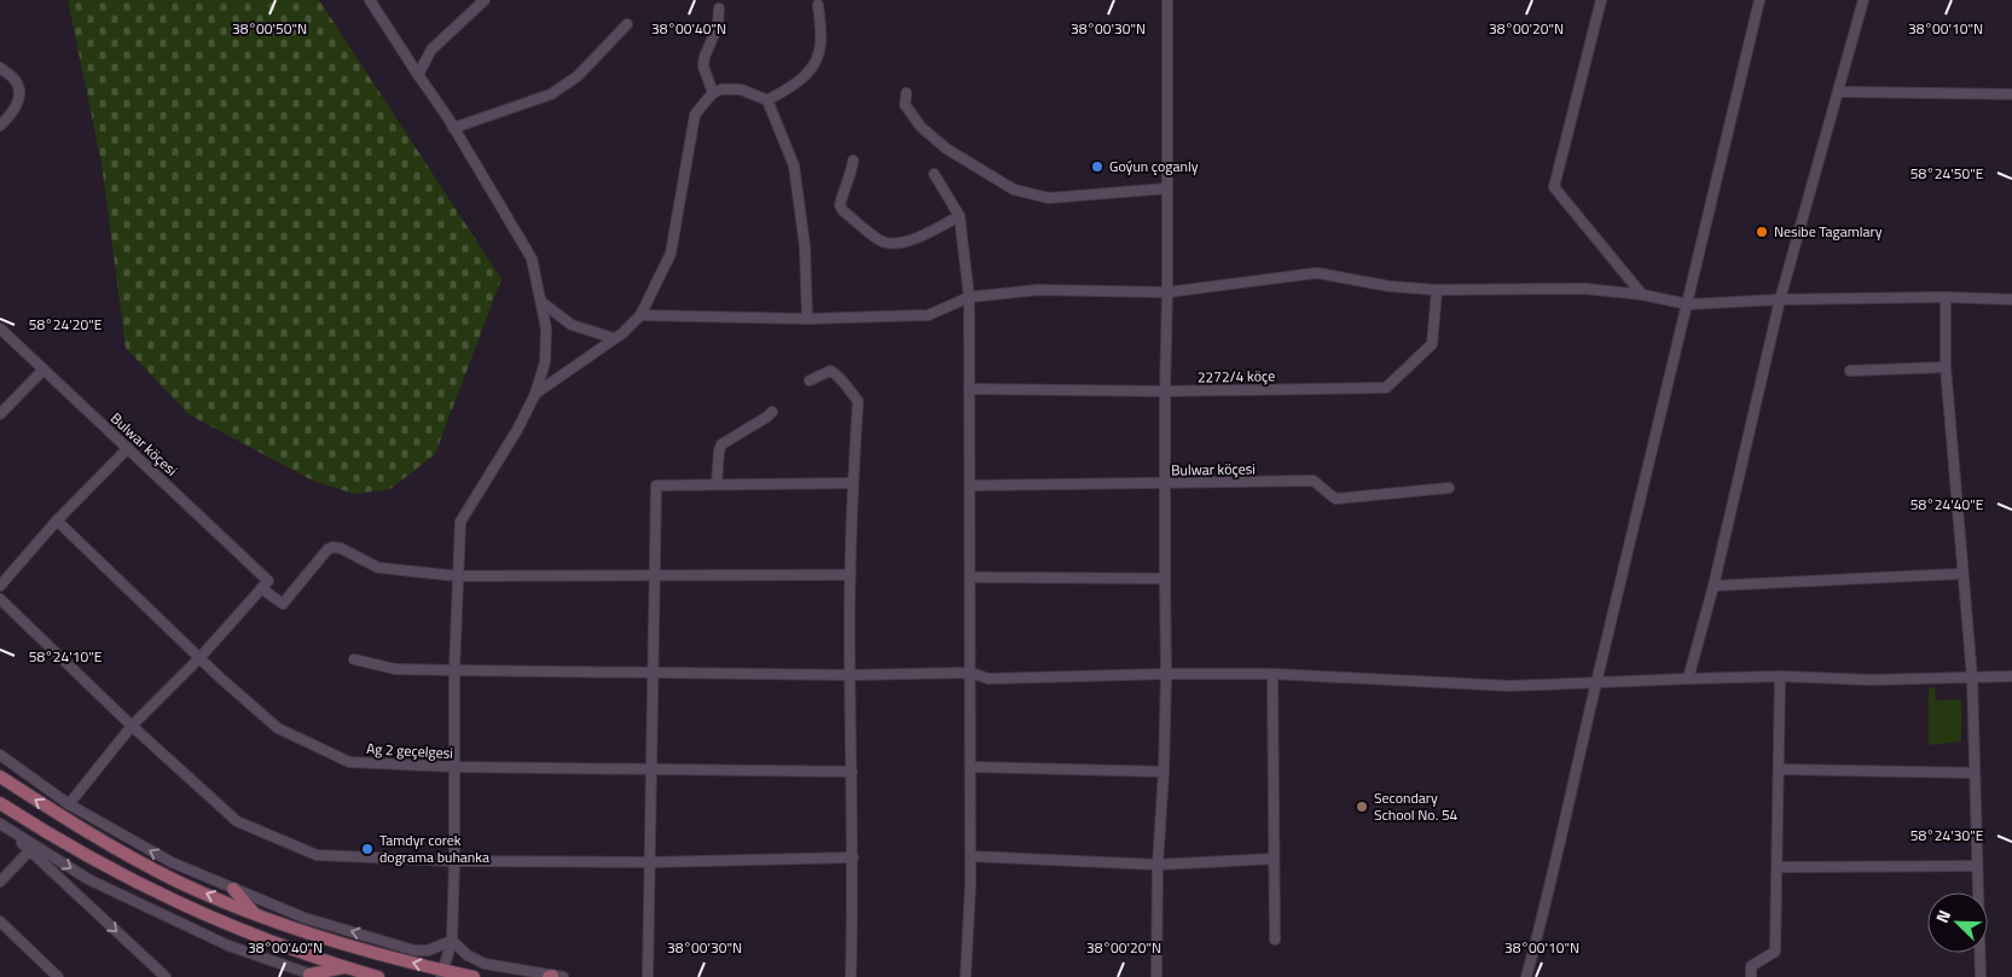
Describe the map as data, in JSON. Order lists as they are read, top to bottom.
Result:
{
  "streets": {
    "street": ["2272/4 köçe", "Bulwar köçesi", "Ag 2 geçelgesi"]
  },
  "places": [
    "Goýun çoganly",
    "Nesibe Tagamlary",
    "Secondary School No. 54",
    "Tamdyr corek dograma buhanka"
  ],
  "north": "top left",
  "coordinates": [
    "38°00'40\"N",
    "38°00'30\"N",
    "38°00'20\"N",
    "38°00'10\"N",
    "38°00'50\"N",
    "58°24'50\"E",
    "58°24'20\"E",
    "58°24'40\"E",
    "58°24'10\"E",
    "58°24'30\"E"
  ]
}
